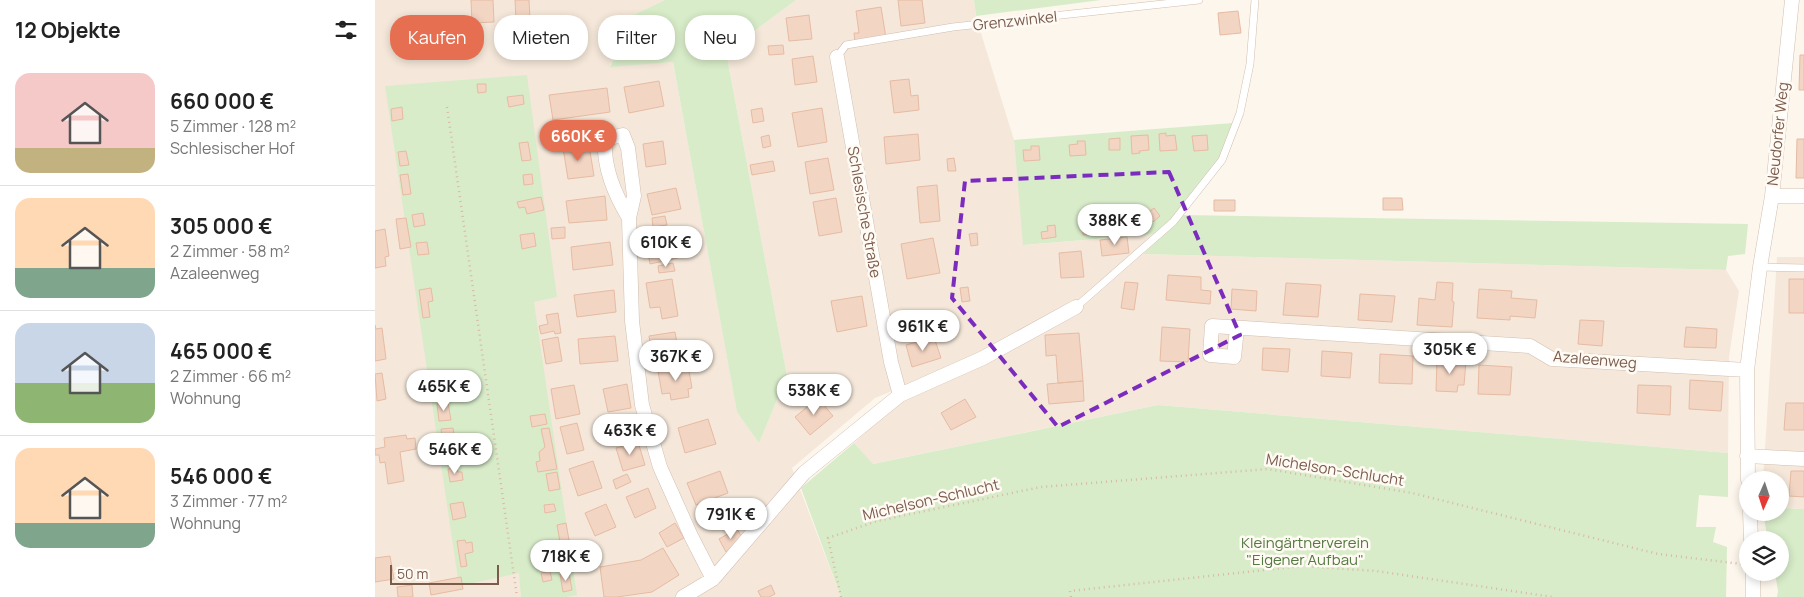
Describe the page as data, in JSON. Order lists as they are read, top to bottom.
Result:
{
  "streets": {
    "street": ["Neudorfer Weg", "Schlesische Straße", "Azaleenweg"],
    "lane": ["Grenzwinkel"],
    "path": ["Michelson-Schlucht"]
  },
  "crossings": [
    ["Grenzwinkel", "Schlesische Straße"],
    ["Neudorfer Weg", "Azaleenweg"]
  ],
  "parks": ["Kleingärtnerverein \"Eigener Aufbau\""],
  "scale_bar": "50 m",
  "north": "bottom",
  "page": {
    "heading": "12 Objekte",
    "chip": [
      "Kaufen",
      "Mieten",
      "Filter",
      "Neu"
    ],
    "list": [
      {
        "name": "660 000 €",
        "note": "5 Zimmer · 128 m² · Schlesischer Hof"
      },
      {
        "name": "305 000 €",
        "note": "2 Zimmer · 58 m² · Azaleenweg"
      },
      {
        "name": "465 000 €",
        "note": "2 Zimmer · 66 m² · Wohnung"
      },
      {
        "name": "546 000 €",
        "note": "3 Zimmer · 77 m² · Wohnung"
      }
    ],
    "price": [
      "660K €",
      "388K €",
      "610K €",
      "961K €",
      "305K €",
      "367K €",
      "465K €",
      "538K €",
      "463K €",
      "546K €",
      "791K €",
      "718K €"
    ],
    "scale": "50 m"
  }
}
